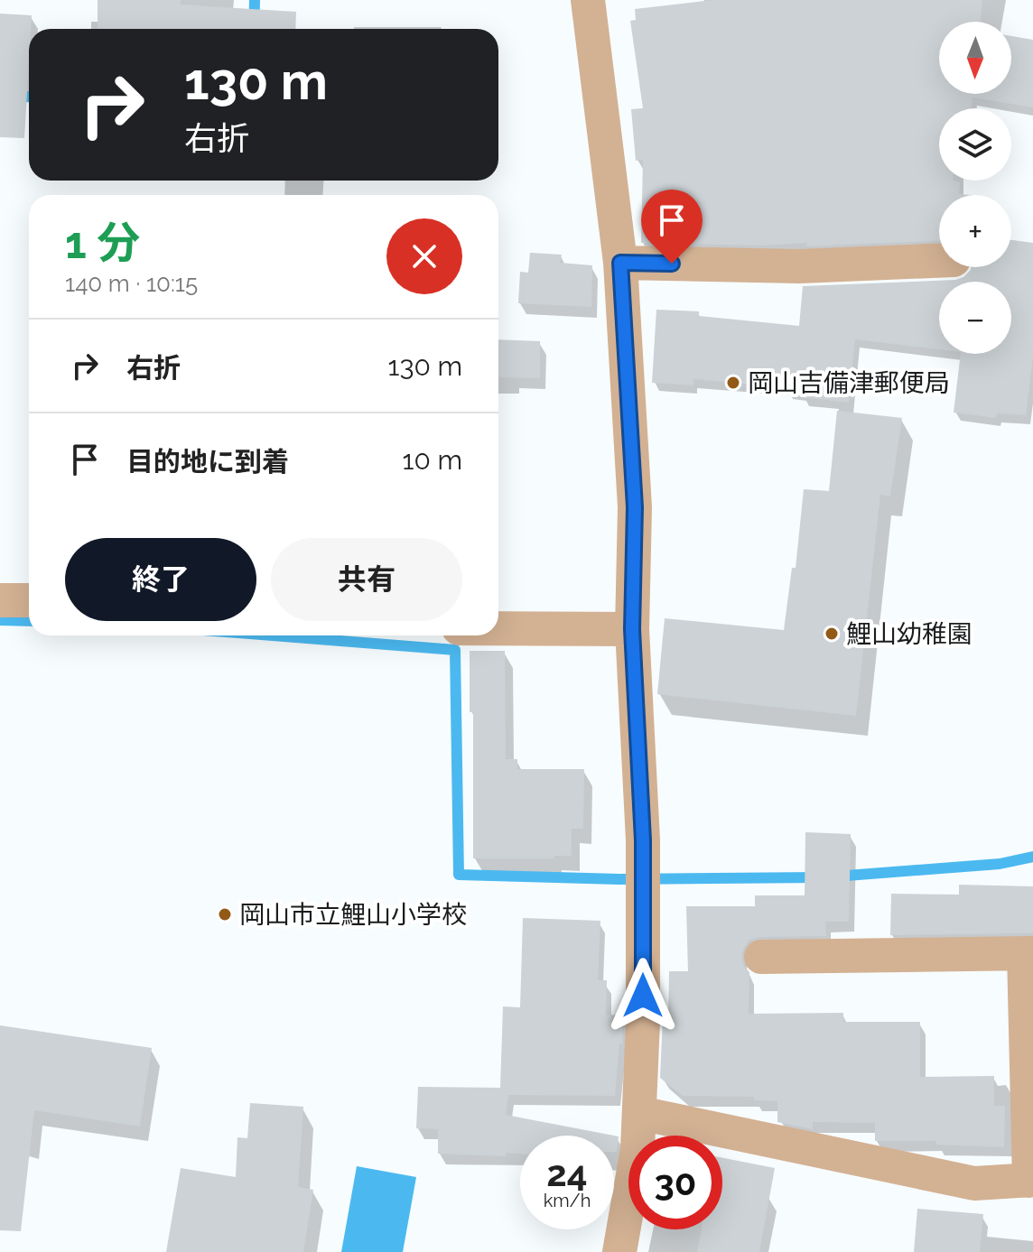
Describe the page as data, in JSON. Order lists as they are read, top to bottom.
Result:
{
  "places": ["岡山吉備津郵便局", "鯉山幼稚園", "岡山市立鯉山小学校"],
  "north": "bottom",
  "page": {
    "map_buttons": ["+", "−"],
    "turn": ["130 m", "右折"],
    "heading": ["1 分", "140 m · 10:15"],
    "list": [
      {
        "name": "右折",
        "value": "130 m"
      },
      {
        "name": "目的地に到着",
        "value": "10 m"
      }
    ],
    "buttons": ["終了", "共有"],
    "speed": "24 km/h",
    "limit": "30"
  }
}
